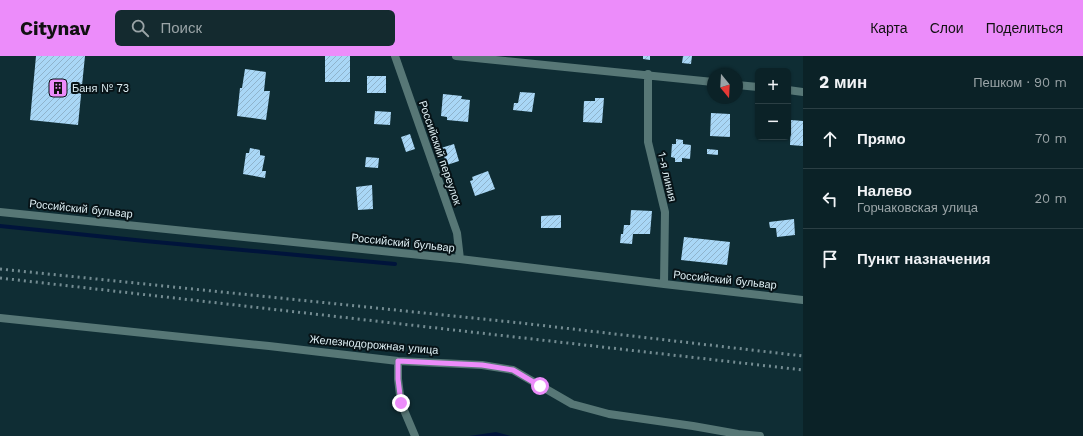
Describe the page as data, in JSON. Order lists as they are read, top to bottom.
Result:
{
  "streets": {
    "street": [
      "Российский переулок",
      "1-я линия",
      "Российский бульвар",
      "Железнодорожная улица"
    ]
  },
  "crossings": [
    ["Российский переулок", "Российский бульвар"],
    ["1-я линия", "Российский бульвар"]
  ],
  "places": {
    "building": ["Баня № 73"]
  },
  "north": "bottom",
  "page": {
    "header": "Citynav",
    "search": "Поиск",
    "nav": ["Карта", "Слои", "Поделиться"],
    "heading": ["2 мин", "Пешком · 90 m"],
    "map_buttons": ["+", "−"],
    "list": [
      ["Прямо", "70 m"],
      ["Налево", "Горчаковская улица", "20 m"],
      "Пункт назначения"
    ]
  }
}
